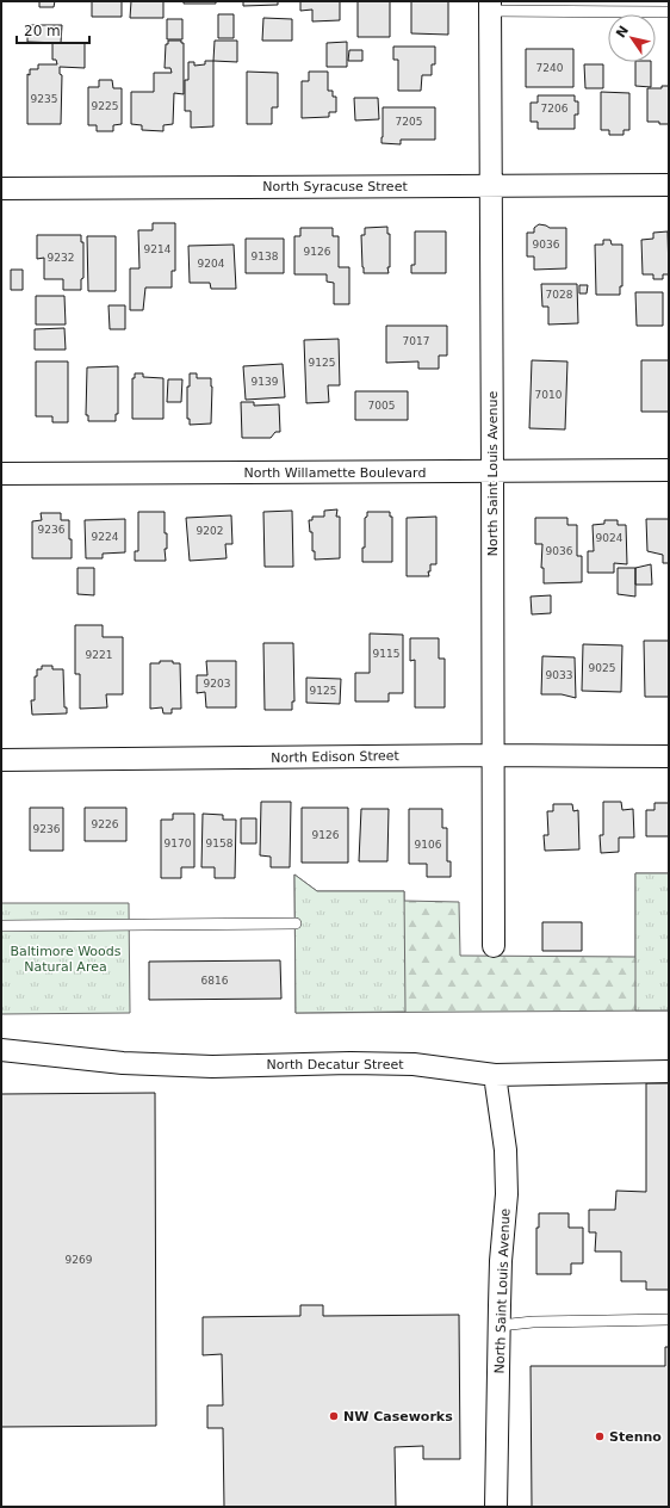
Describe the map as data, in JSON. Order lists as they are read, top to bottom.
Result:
{
  "streets": {
    "street": [
      "North Syracuse Street",
      "North Willamette Boulevard",
      "North Saint Louis Avenue",
      "North Edison Street",
      "North Decatur Street"
    ]
  },
  "crossings": [
    ["North Syracuse Street", "North Saint Louis Avenue"],
    ["North Willamette Boulevard", "North Saint Louis Avenue"],
    ["North Saint Louis Avenue", "North Edison Street"],
    ["North Saint Louis Avenue", "North Decatur Street"]
  ],
  "parks": ["Baltimore Woods Natural Area"],
  "places": ["NW Caseworks", "Stenno"],
  "house_numbers": [
    "7240",
    "9235",
    "9225",
    "7206",
    "7205",
    "9036",
    "9214",
    "9126",
    "9138",
    "9232",
    "9204",
    "7028",
    "7017",
    "9125",
    "9139",
    "7010",
    "7005",
    "9236",
    "9202",
    "9224",
    "9024",
    "9036",
    "9115",
    "9221",
    "9025",
    "9033",
    "9203",
    "9125",
    "9226",
    "9236",
    "9126",
    "9170",
    "9158",
    "9106",
    "6816",
    "9269"
  ],
  "scale_bar": "20 m",
  "north": "top left"
}
